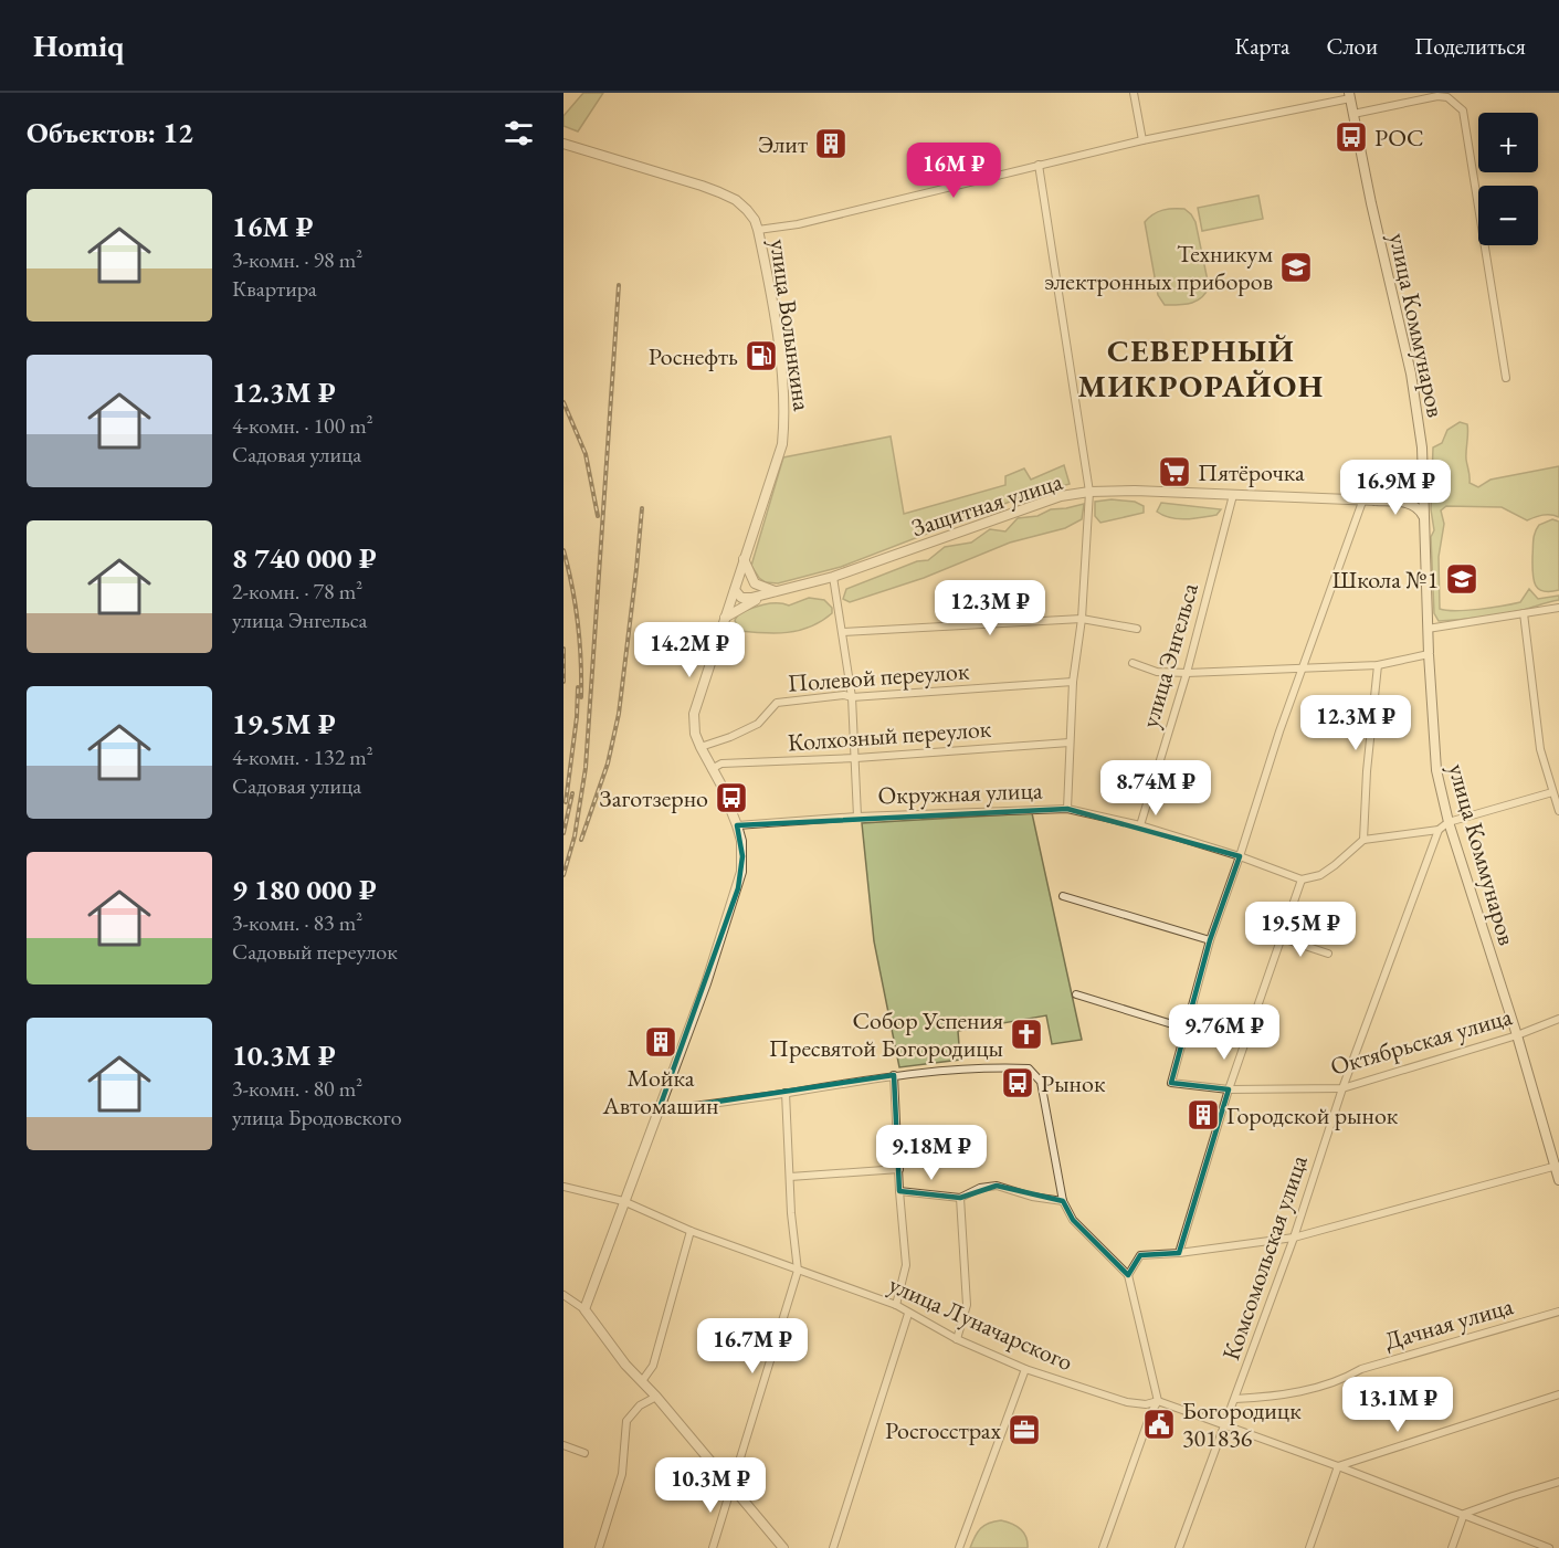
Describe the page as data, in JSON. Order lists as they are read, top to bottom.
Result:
{
  "streets": {
    "main road": ["улица Коммунаров"],
    "street": [
      "улица Волынкина",
      "Защитная улица",
      "улица Энгельса",
      "Полевой переулок",
      "Колхозный переулок",
      "Окружная улица",
      "Октябрьская улица",
      "Комсомольская улица",
      "улица Луначарского",
      "Дачная улица"
    ]
  },
  "crossings": [
    ["улица Волынкина", "Полевой переулок"],
    ["улица Волынкина", "Колхозный переулок"],
    ["улица Волынкина", "Окружная улица"],
    ["улица Волынкина", "улица Луначарского"],
    ["улица Коммунаров", "Октябрьская улица"],
    ["Защитная улица", "улица Энгельса"],
    ["улица Энгельса", "Окружная улица"],
    ["Октябрьская улица", "Комсомольская улица"],
    ["Комсомольская улица", "улица Луначарского"],
    ["Комсомольская улица", "Дачная улица"]
  ],
  "districts": ["СЕВЕРНЫЙ МИКРОРАЙОН"],
  "places": {
    "bus stop": ["РОС", "Заготзерно", "Рынок"],
    "building": ["Элит", "Мойка Автомашин", "Городской рынок"],
    "school or university": ["Техникум электронных приборов", "Школа №1"],
    "fuel station": ["Роснефть"],
    "supermarket": ["Пятёрочка"],
    "church": ["Собор Успения Пресвятой Богородицы"],
    "public building": ["Богородицк 301836"],
    "office": ["Росгосстрах"]
  },
  "page": {
    "header": "Homiq",
    "nav": ["Карта", "Слои", "Поделиться"],
    "heading": "Объектов: 12",
    "map_buttons": ["+", "−"],
    "price": [
      "16M ₽",
      "16.9M ₽",
      "12.3M ₽",
      "14.2M ₽",
      "12.3M ₽",
      "8.74M ₽",
      "19.5M ₽",
      "9.76M ₽",
      "9.18M ₽",
      "16.7M ₽",
      "13.1M ₽",
      "10.3M ₽"
    ],
    "list": [
      {
        "name": "16M ₽",
        "note": "3-комн. · 98 m² · Квартира"
      },
      {
        "name": "12.3M ₽",
        "note": "4-комн. · 100 m² · Садовая улица"
      },
      {
        "name": "8 740 000 ₽",
        "note": "2-комн. · 78 m² · улица Энгельса"
      },
      {
        "name": "19.5M ₽",
        "note": "4-комн. · 132 m² · Садовая улица"
      },
      {
        "name": "9 180 000 ₽",
        "note": "3-комн. · 83 m² · Садовый переулок"
      },
      {
        "name": "10.3M ₽",
        "note": "3-комн. · 80 m² · улица Бродовского"
      }
    ]
  }
}
